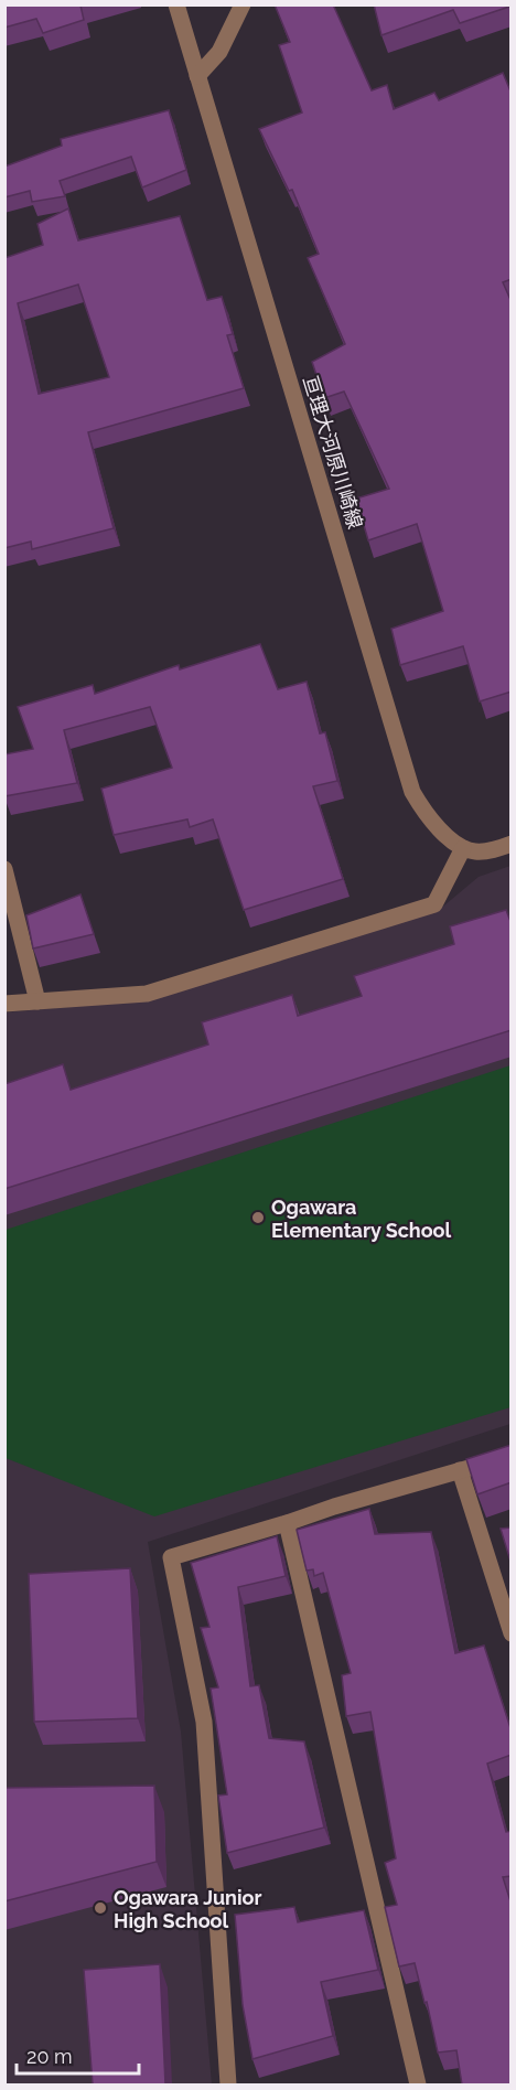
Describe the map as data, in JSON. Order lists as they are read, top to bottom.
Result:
{
  "streets": {
    "street": ["亘理大河原川崎線"]
  },
  "places": ["Ogawara Elementary School", "Ogawara Junior High School"],
  "scale_bar": "20 m"
}
